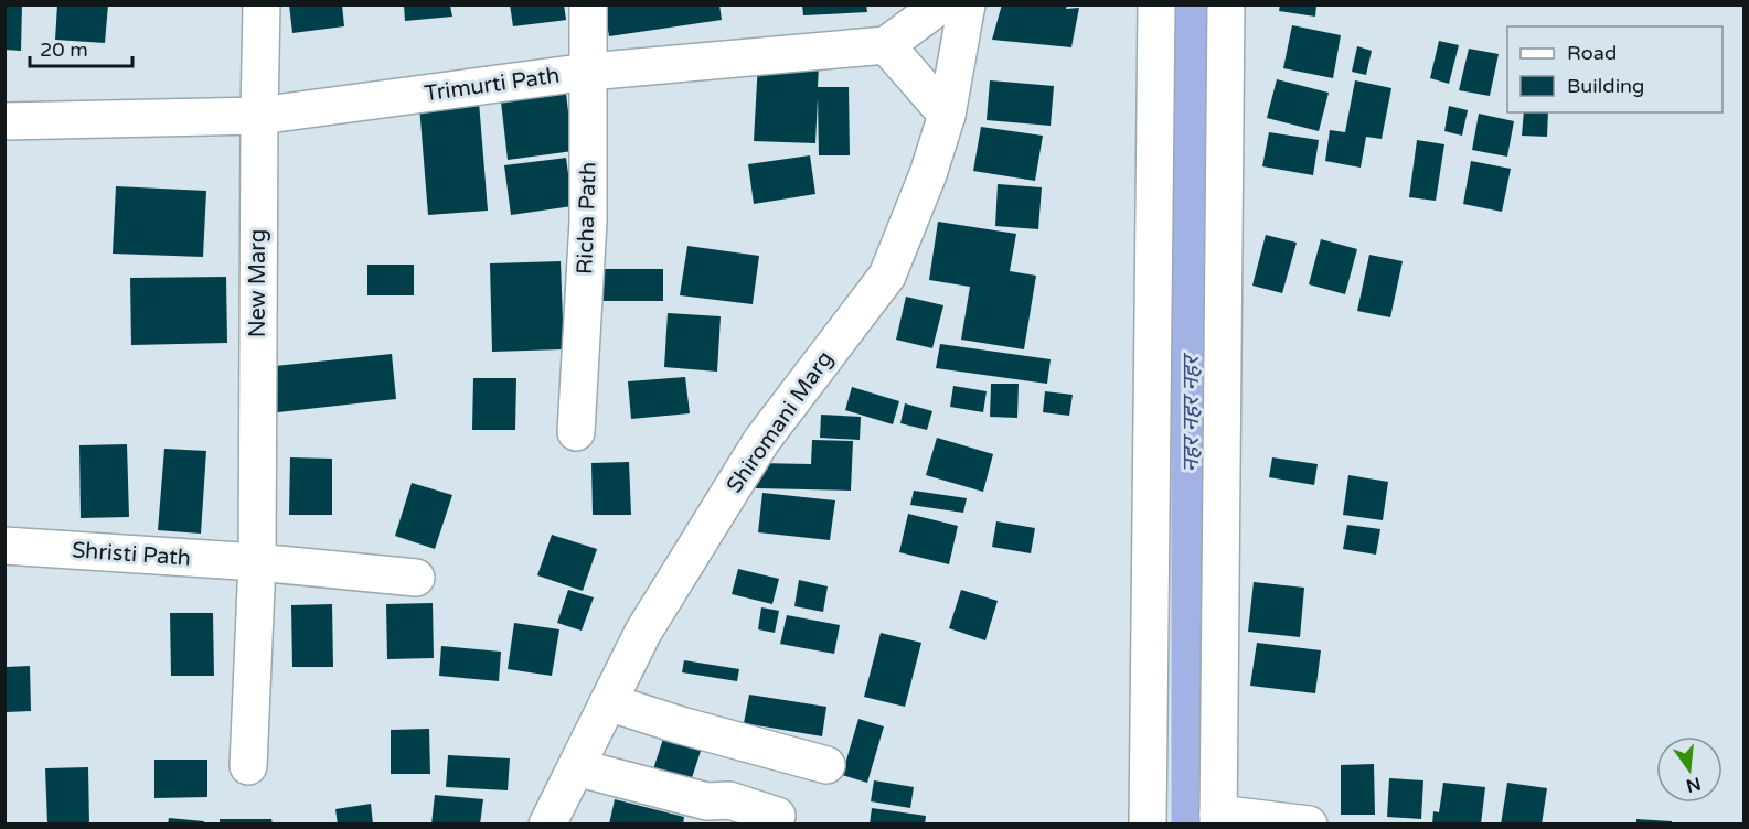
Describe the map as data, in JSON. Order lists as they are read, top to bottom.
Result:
{
  "streets": {
    "street": [
      "Trimurti Path",
      "Richa Path",
      "New Marg",
      "Shiromani Marg",
      "Shristi Path"
    ]
  },
  "crossings": [
    ["Trimurti Path", "Richa Path"],
    ["Trimurti Path", "New Marg"],
    ["New Marg", "Shristi Path"]
  ],
  "water": ["नहर नहर नहर"],
  "legend": ["Road", "Building"],
  "scale_bar": "20 m",
  "north": "bottom"
}
